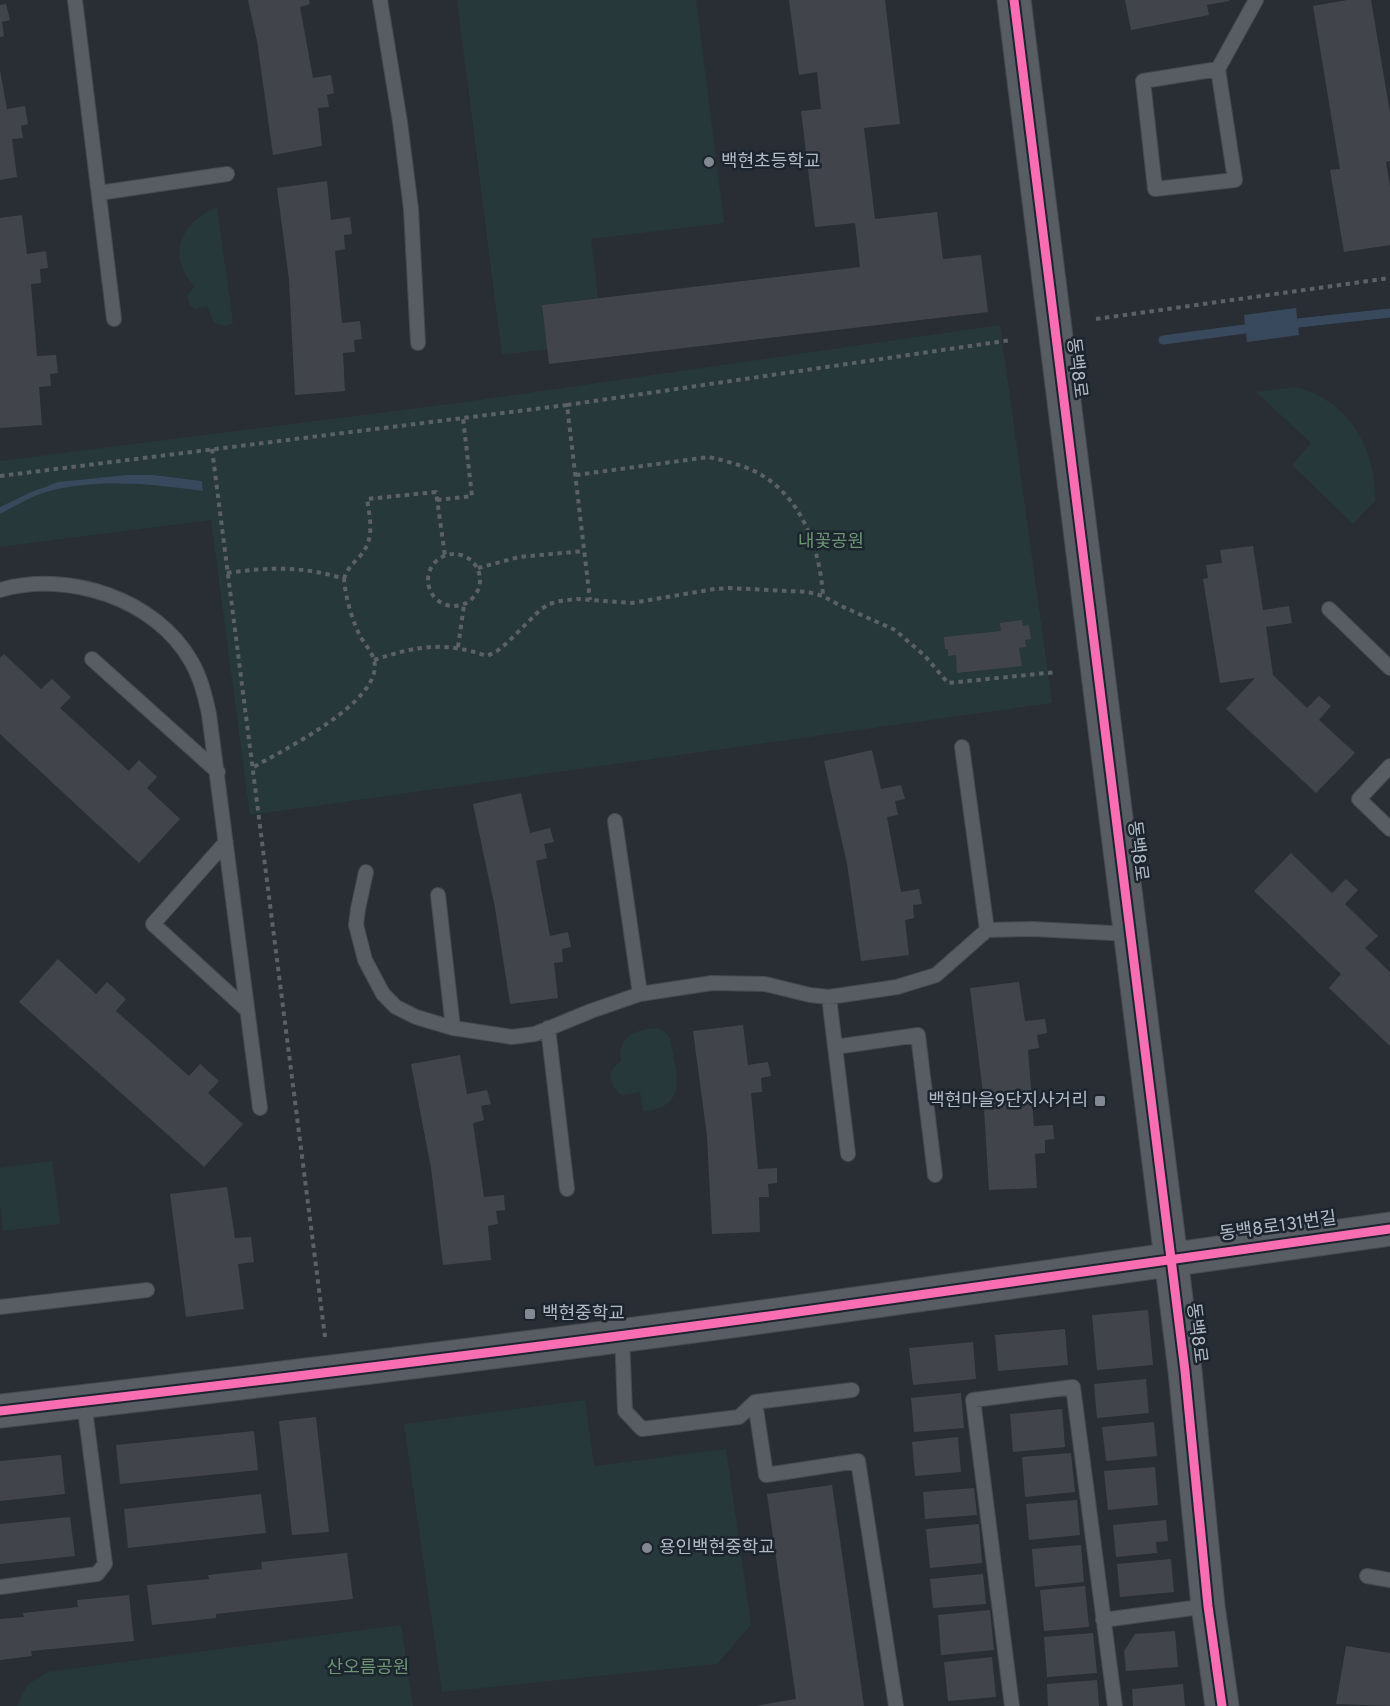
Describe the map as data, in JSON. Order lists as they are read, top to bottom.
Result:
{
  "streets": {
    "street": ["동백8로", "동백8로131번길"]
  },
  "crossings": [
    ["동백8로", "동백8로131번길"]
  ],
  "parks": ["내꽃공원", "산오름공원"],
  "places": {
    "other": ["백현초등학교", "용인백현중학교"],
    "transit": ["백현마을9단지사거리", "백현중학교"]
  }
}
